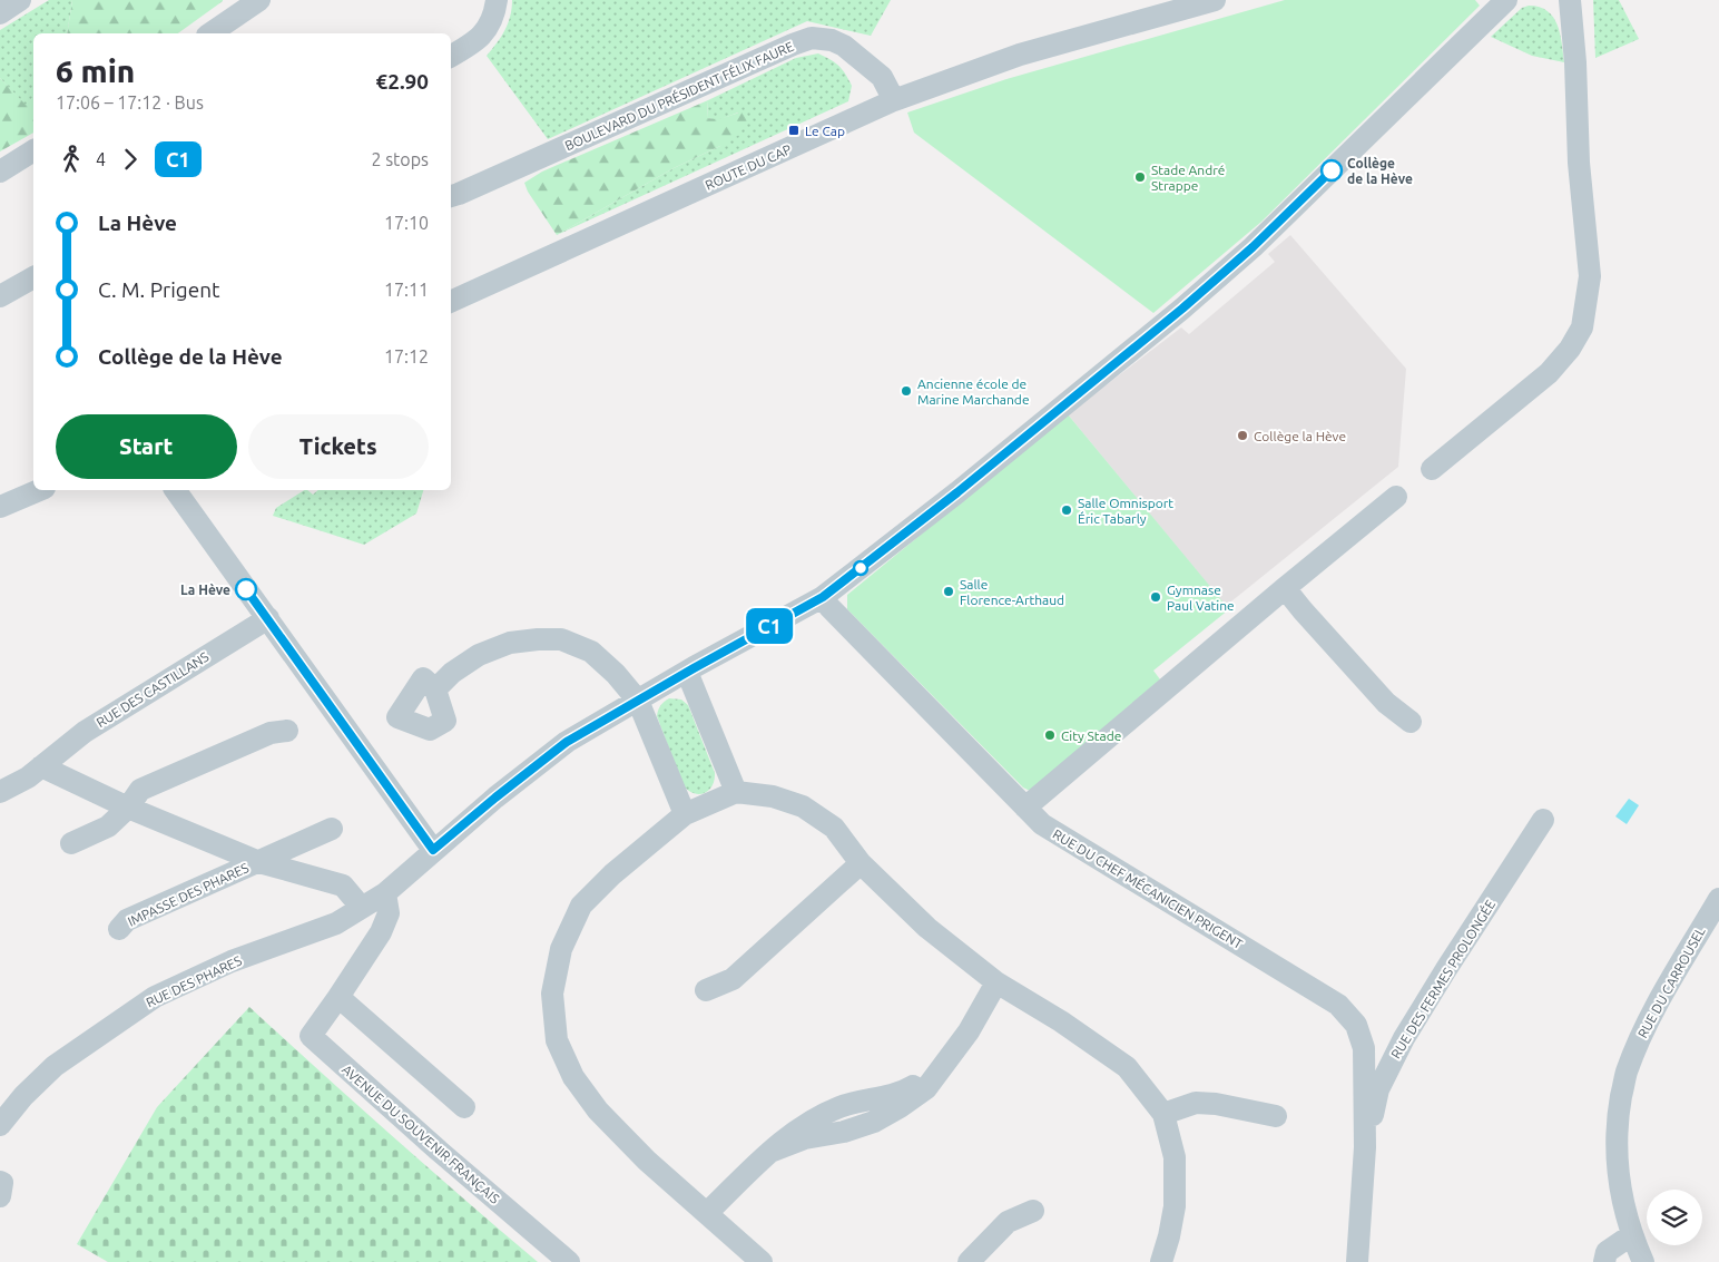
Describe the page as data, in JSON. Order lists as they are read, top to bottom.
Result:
{
  "streets": {
    "street": [
      "BOULEVARD DU PRÉSIDENT FÉLIX FAURE",
      "ROUTE DU CAP",
      "RUE DES CASTILLANS",
      "RUE DU CHEF MÉCANICIEN PRIGENT",
      "IMPASSE DES PHARES",
      "RUE DES FERMES PROLONGÉE",
      "RUE DES PHARES",
      "RUE DU CARROUSEL",
      "AVENUE DU SOUVENIR FRANÇAIS"
    ]
  },
  "crossings": [
    ["BOULEVARD DU PRÉSIDENT FÉLIX FAURE", "ROUTE DU CAP"],
    ["RUE DU CHEF MÉCANICIEN PRIGENT", "RUE DES FERMES PROLONGÉE"],
    ["RUE DU CHEF MÉCANICIEN PRIGENT", "RUE DES PHARES"]
  ],
  "places": {
    "transit": ["Le Cap"],
    "other": [
      "Collège de la Hève",
      "Stade André Strappe",
      "Ancienne école de Marine Marchande",
      "Collège la Hève",
      "Salle Omnisport Éric Tabarly",
      "La Hève",
      "Salle Florence-Arthaud",
      "Gymnase Paul Vatine",
      "City Stade"
    ]
  },
  "lines": ["bus line C1"],
  "page": {
    "on_map": "C1",
    "heading": ["6 min", "17:06 – 17:12 · Bus", "€2.90"],
    "legs": ["4", "C1", "2 stops"],
    "list": [
      {
        "name": "La Hève",
        "value": "17:10"
      },
      {
        "name": "C. M. Prigent",
        "value": "17:11"
      },
      {
        "name": "Collège de la Hève",
        "value": "17:12"
      }
    ],
    "buttons": ["Start", "Tickets"]
  }
}
